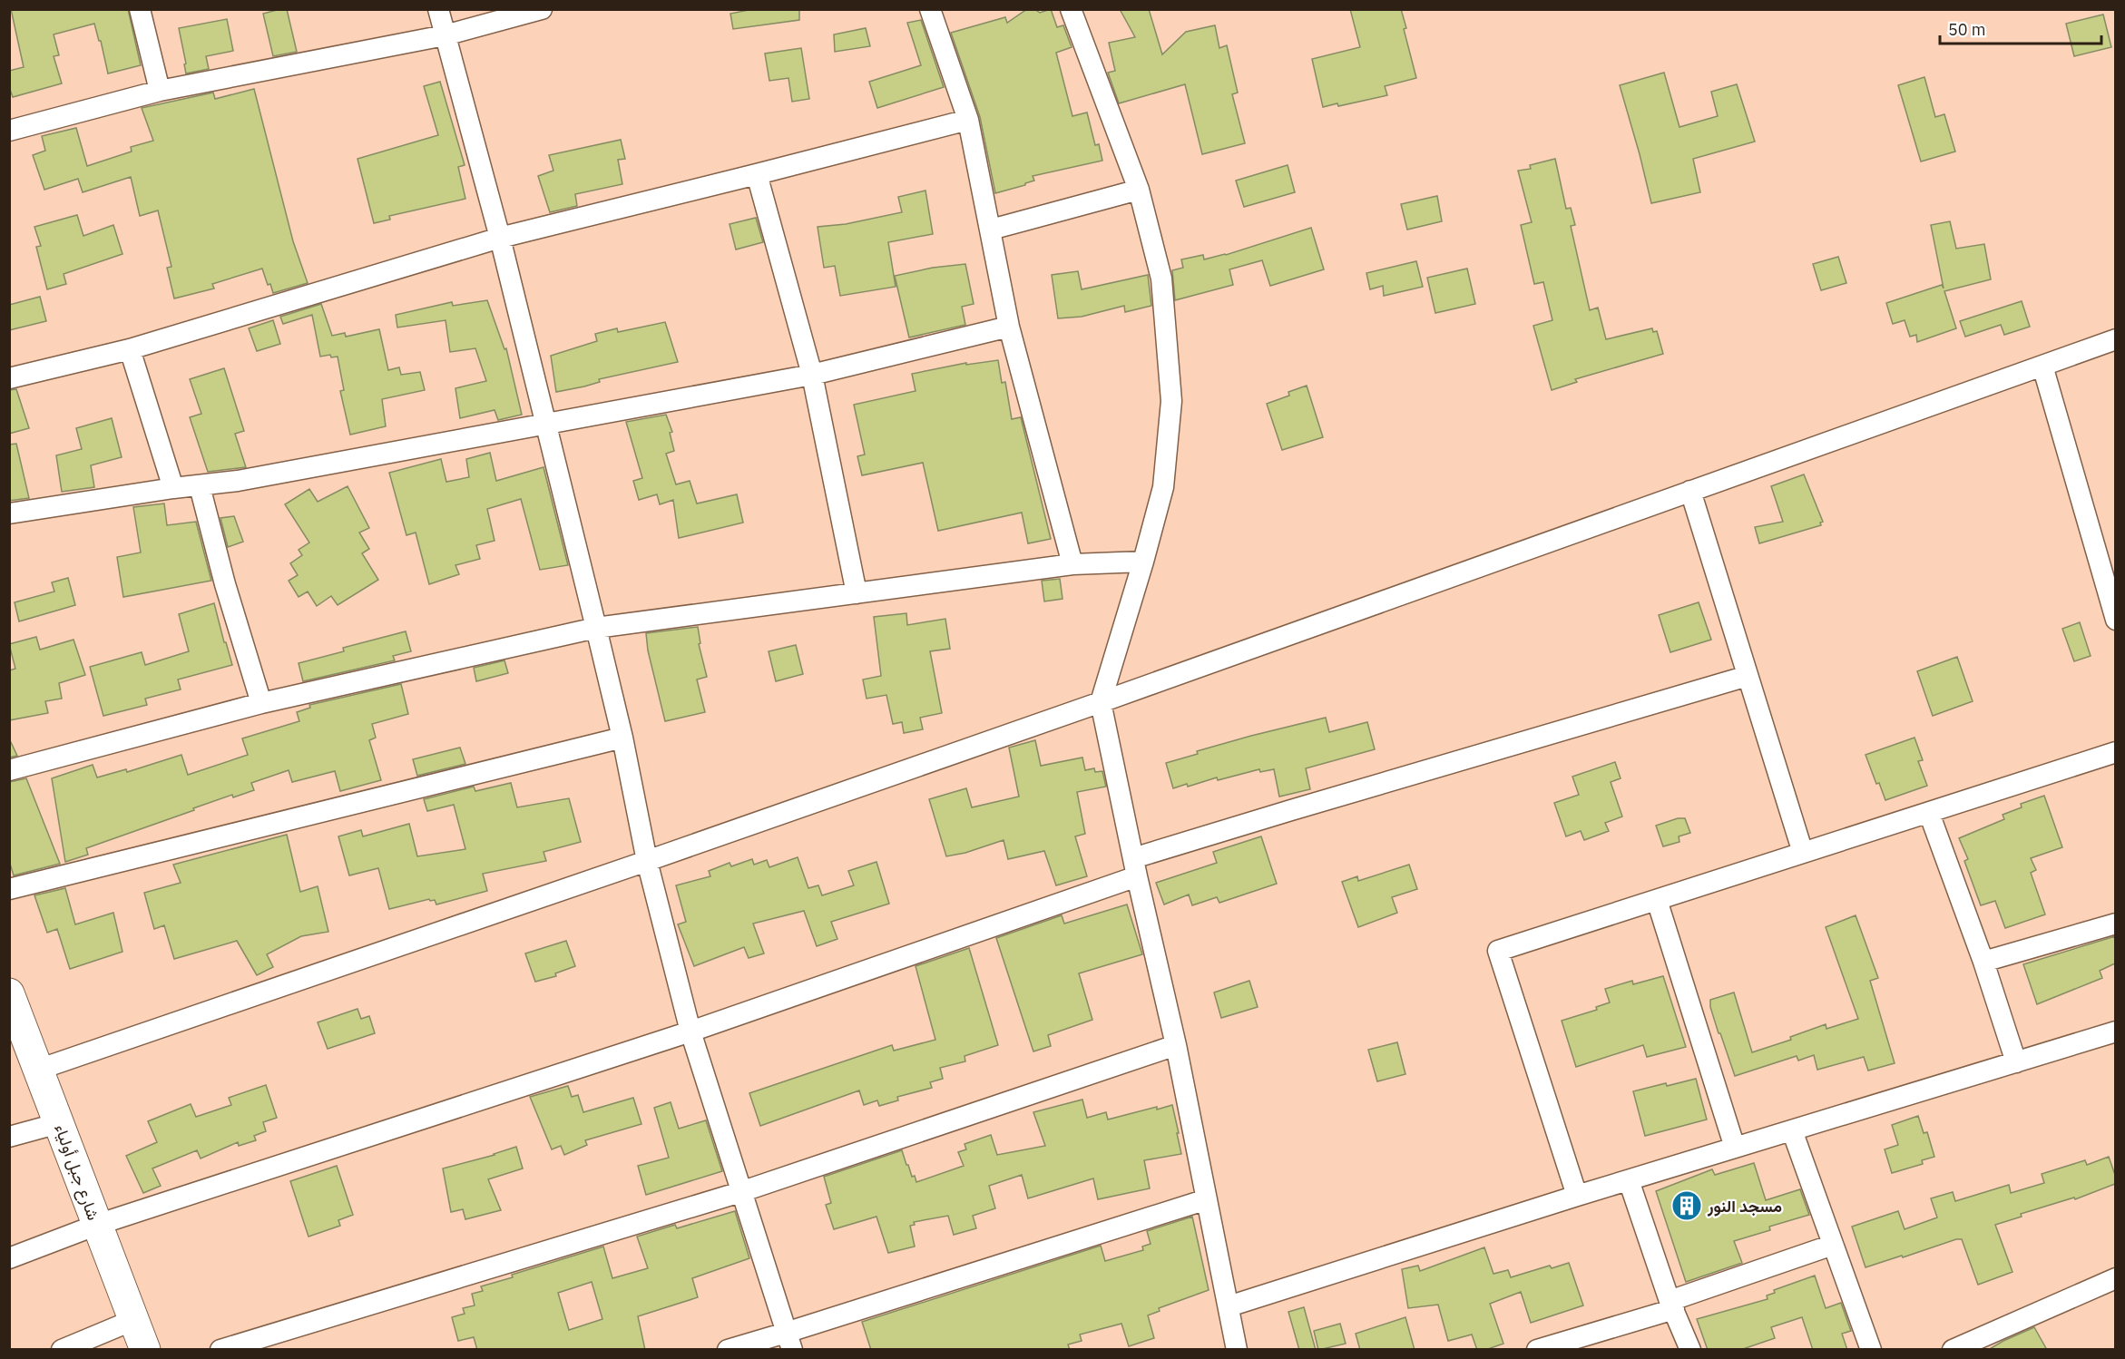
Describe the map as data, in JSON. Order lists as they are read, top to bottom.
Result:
{
  "streets": {
    "highway": ["شارع جبل أولياء"]
  },
  "places": {
    "building": ["مسجد النور"]
  },
  "scale_bar": "50 m"
}
